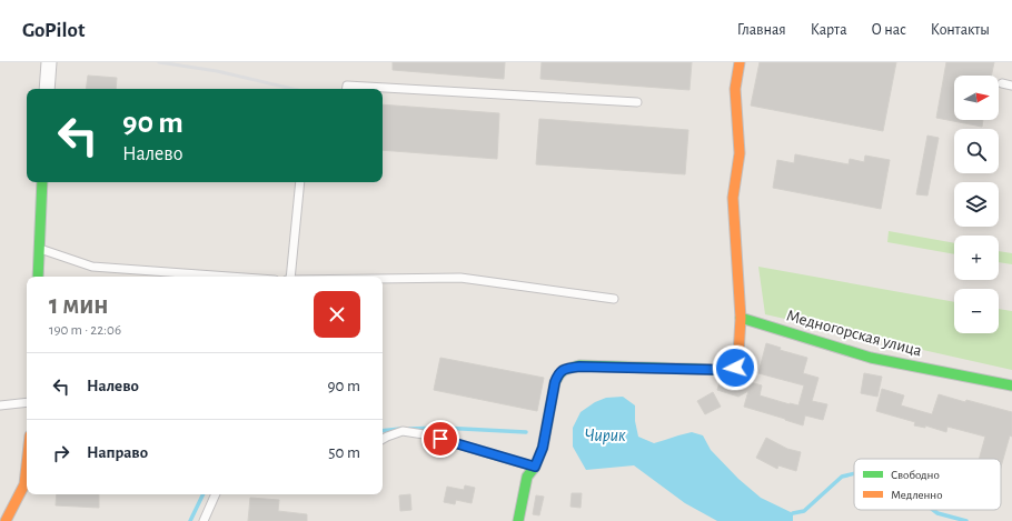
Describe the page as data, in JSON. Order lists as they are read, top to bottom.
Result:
{
  "streets": {
    "street": ["Медногорская улица"]
  },
  "water": ["Чирик"],
  "legend": ["Свободно", "Медленно"],
  "north": "right",
  "page": {
    "header": "GoPilot",
    "nav": [
      "Главная",
      "Карта",
      "О нас",
      "Контакты"
    ],
    "map_buttons": ["+", "−"],
    "turn": ["90 m", "Налево"],
    "heading": ["1 мин", "190 m · 22:06"],
    "list": [
      {
        "name": "Налево",
        "value": "90 m"
      },
      {
        "name": "Направо",
        "value": "50 m"
      }
    ]
  }
}
